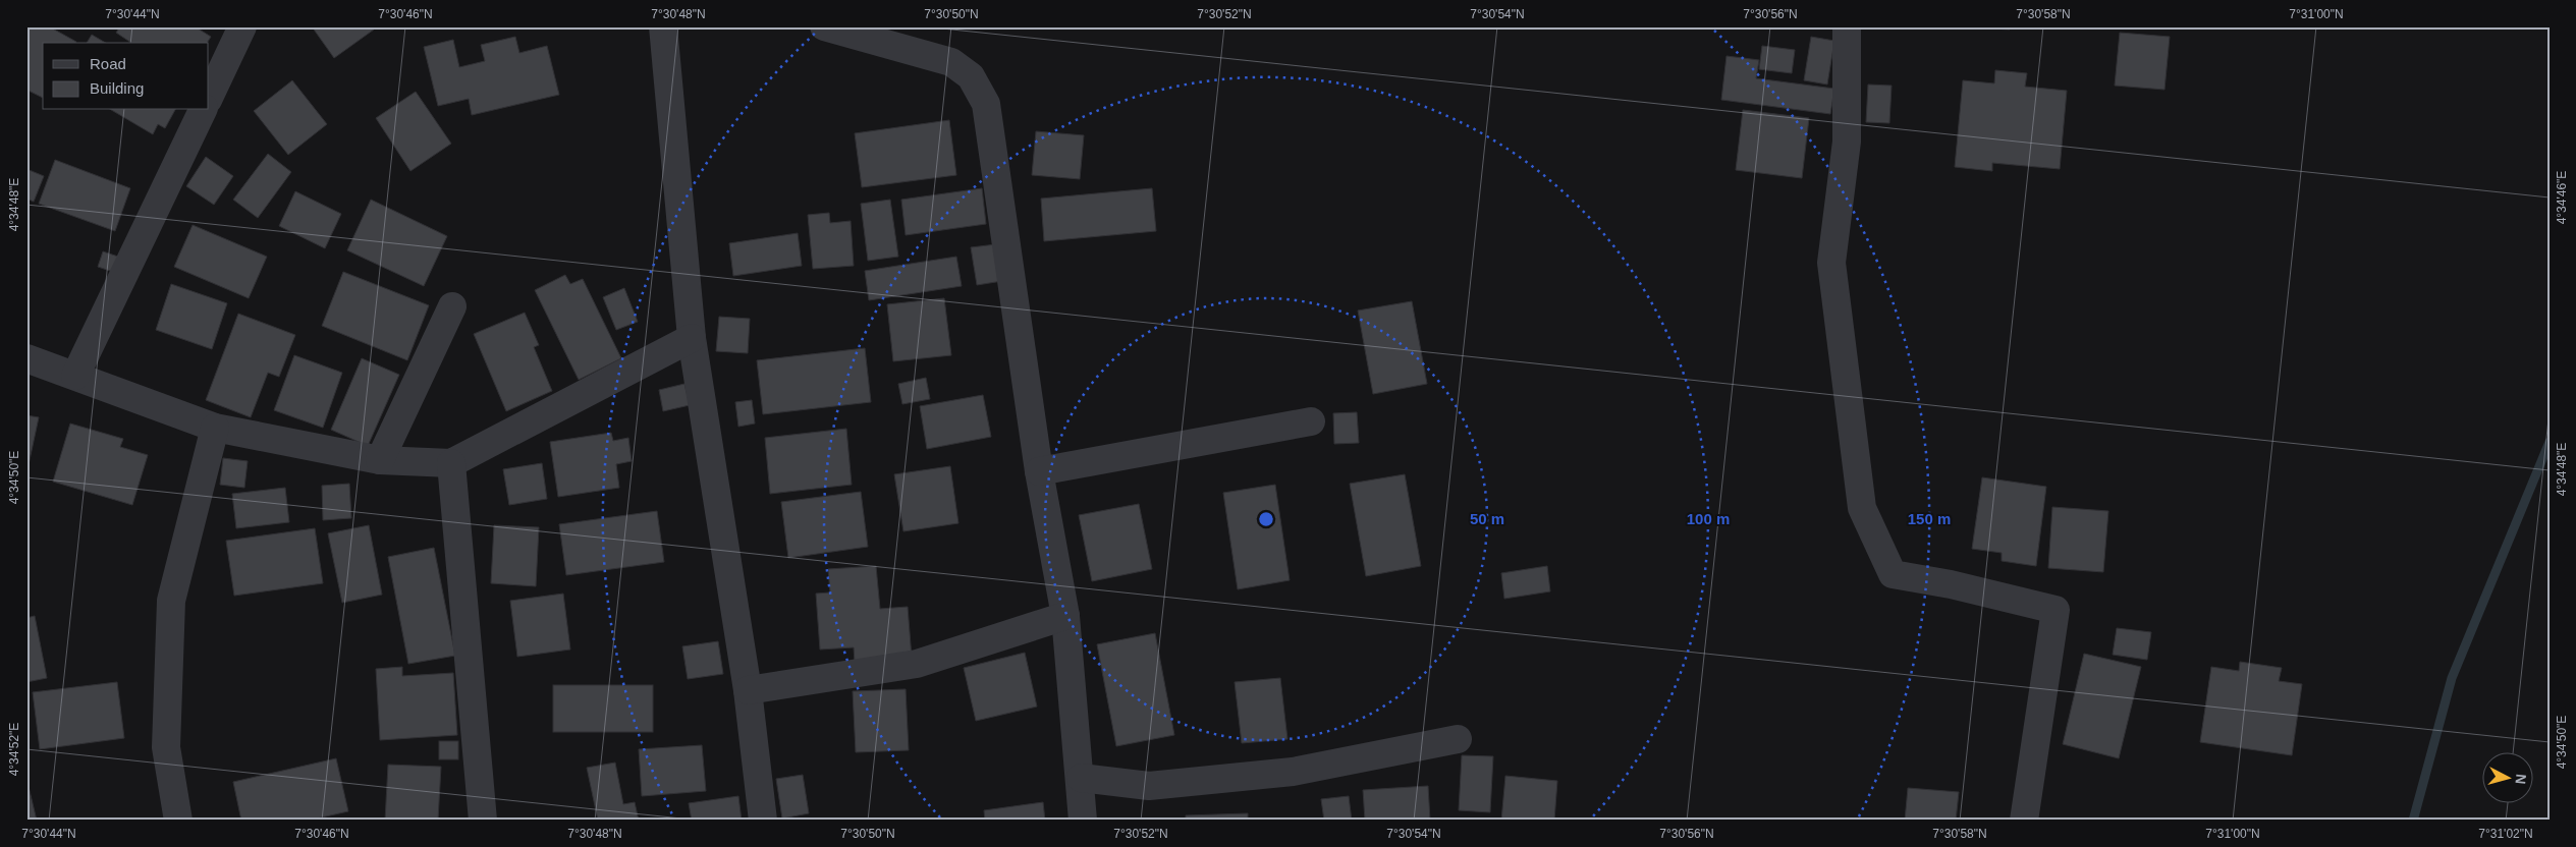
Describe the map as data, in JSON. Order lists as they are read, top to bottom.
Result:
{
  "legend": ["Road", "Building"],
  "north": "right",
  "coordinates": [
    "7°30'44\"N",
    "7°30'46\"N",
    "7°30'48\"N",
    "7°30'50\"N",
    "7°30'52\"N",
    "7°30'54\"N",
    "7°30'56\"N",
    "7°30'58\"N",
    "7°31'00\"N",
    "4°34'46\"E",
    "4°34'48\"E",
    "4°34'50\"E",
    "4°34'52\"E",
    "7°31'02\"N"
  ],
  "rings": ["50 m", "100 m", "150 m"]
}
